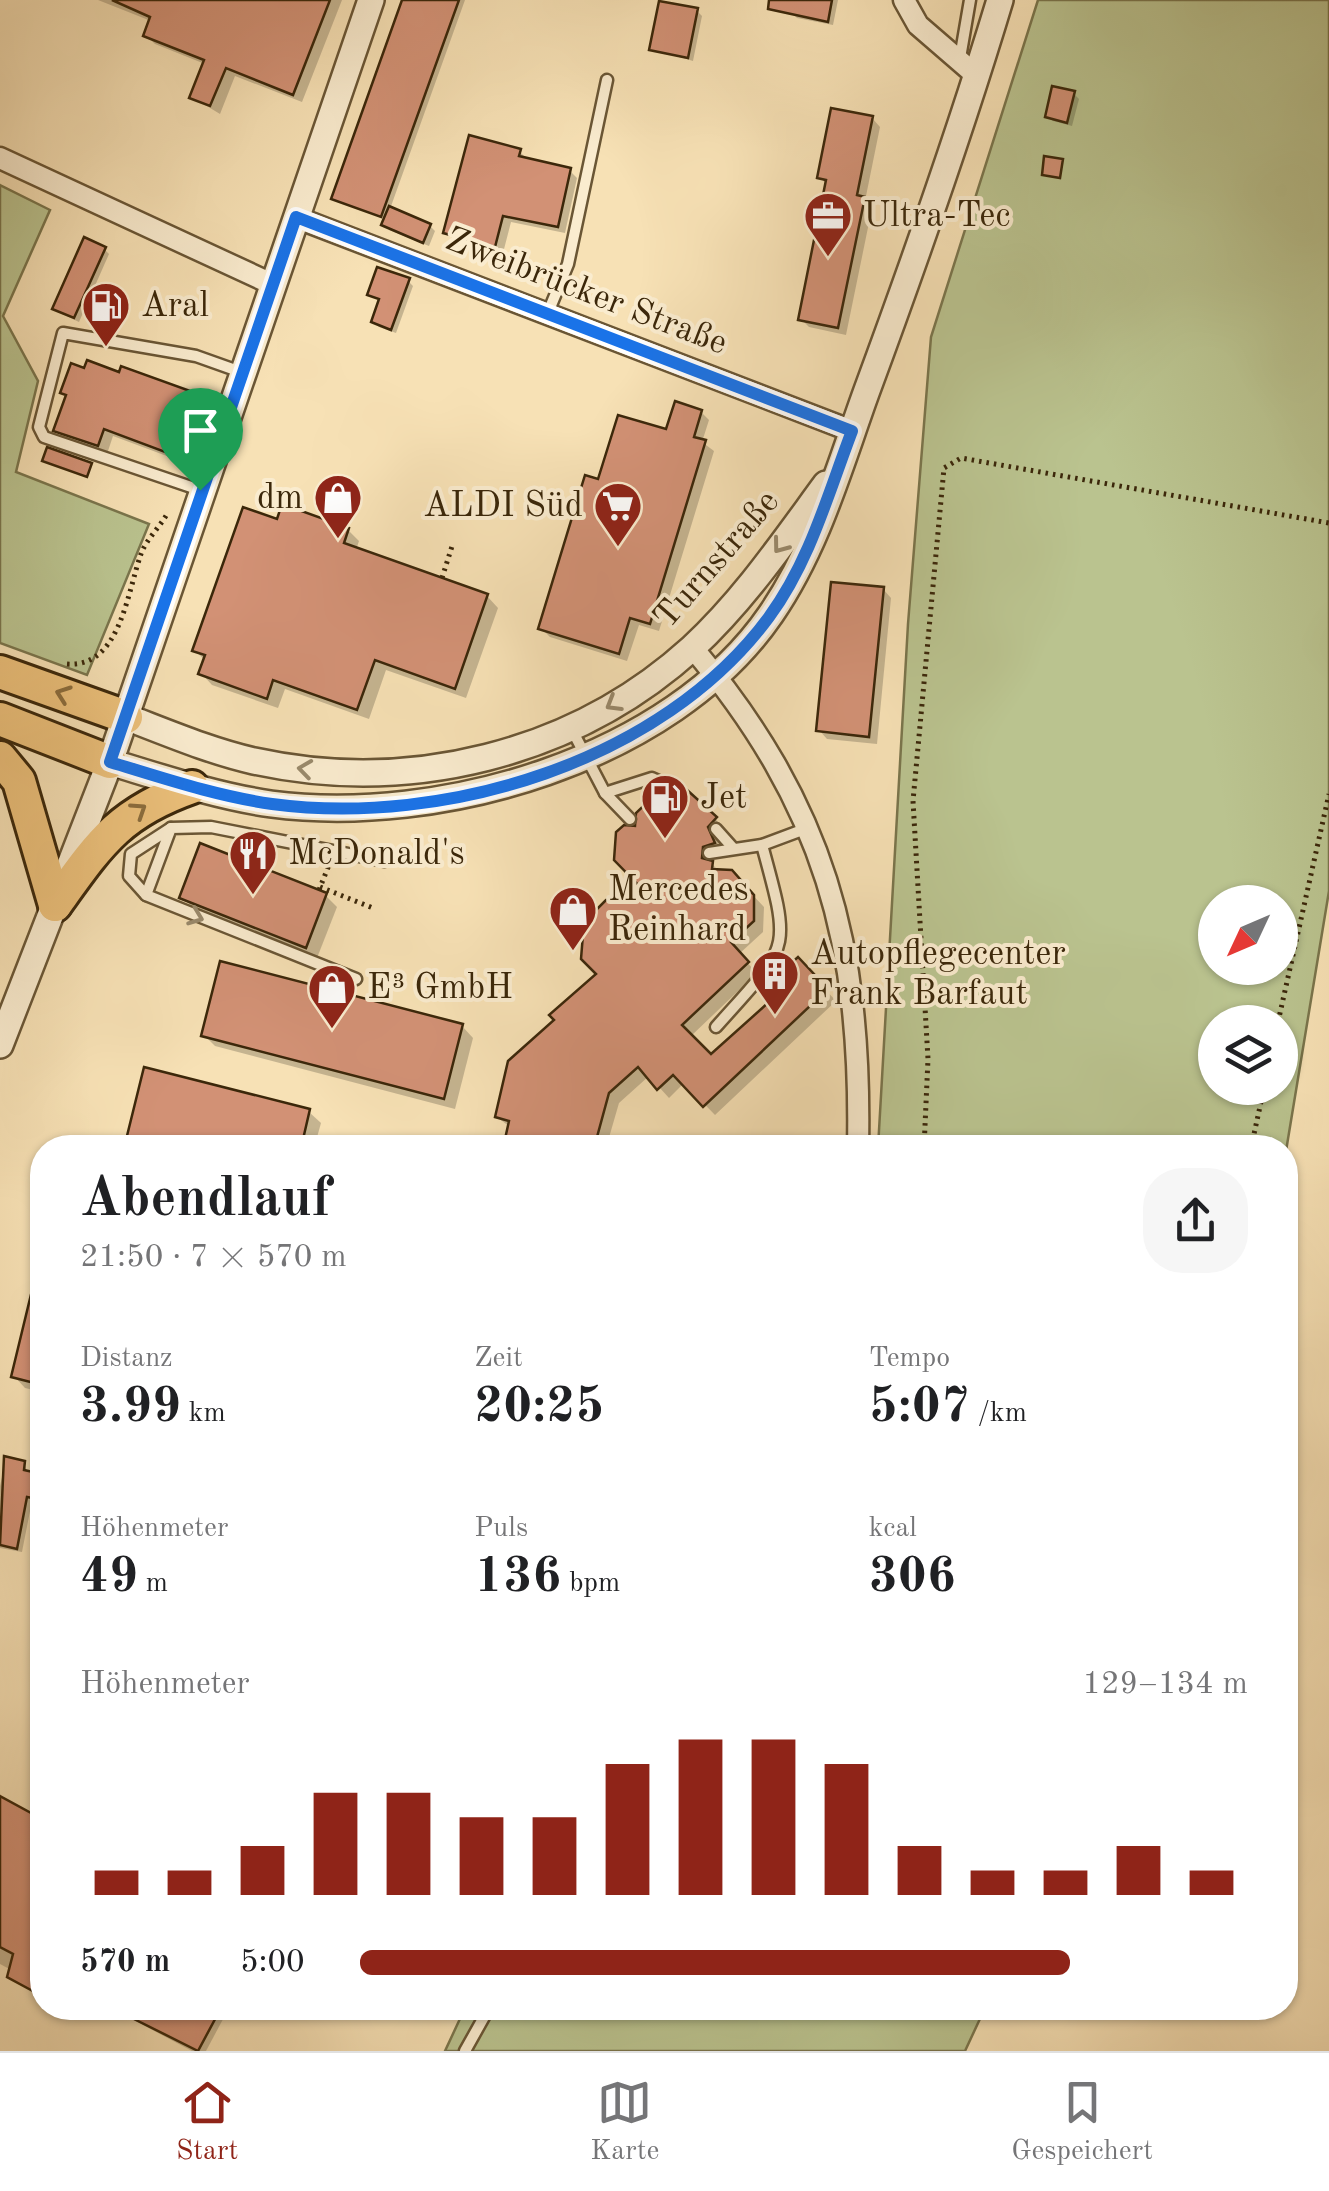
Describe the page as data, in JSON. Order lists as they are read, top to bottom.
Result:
{
  "streets": {
    "street": ["Zweibrücker Straße", "Turnstraße"]
  },
  "crossings": [
    ["Zweibrücker Straße", "Turnstraße"]
  ],
  "places": {
    "office": ["Ultra-Tec"],
    "fuel station": ["Aral", "Jet"],
    "shop": ["dm", "Mercedes Reinhard", "E³ GmbH"],
    "supermarket": ["ALDI Süd"],
    "restaurant": ["McDonald's"],
    "building": ["Autopflegecenter Frank Barfaut"]
  },
  "north": "bottom left",
  "page": {
    "heading": ["Abendlauf", "21:50 · 7 × 570 m"],
    "stats": [
      ["Distanz", "3.99 km"],
      ["Zeit", "20:25"],
      ["Tempo", "5:07 /km"],
      ["Höhenmeter", "49 m"],
      ["Puls", "136 bpm"],
      ["kcal", "306"]
    ],
    "chart": ["Höhenmeter", "129–134 m"],
    "list": [
      {
        "name": "570 m",
        "note": "5:00"
      }
    ],
    "tabs": ["Start", "Karte", "Gespeichert"]
  }
}
